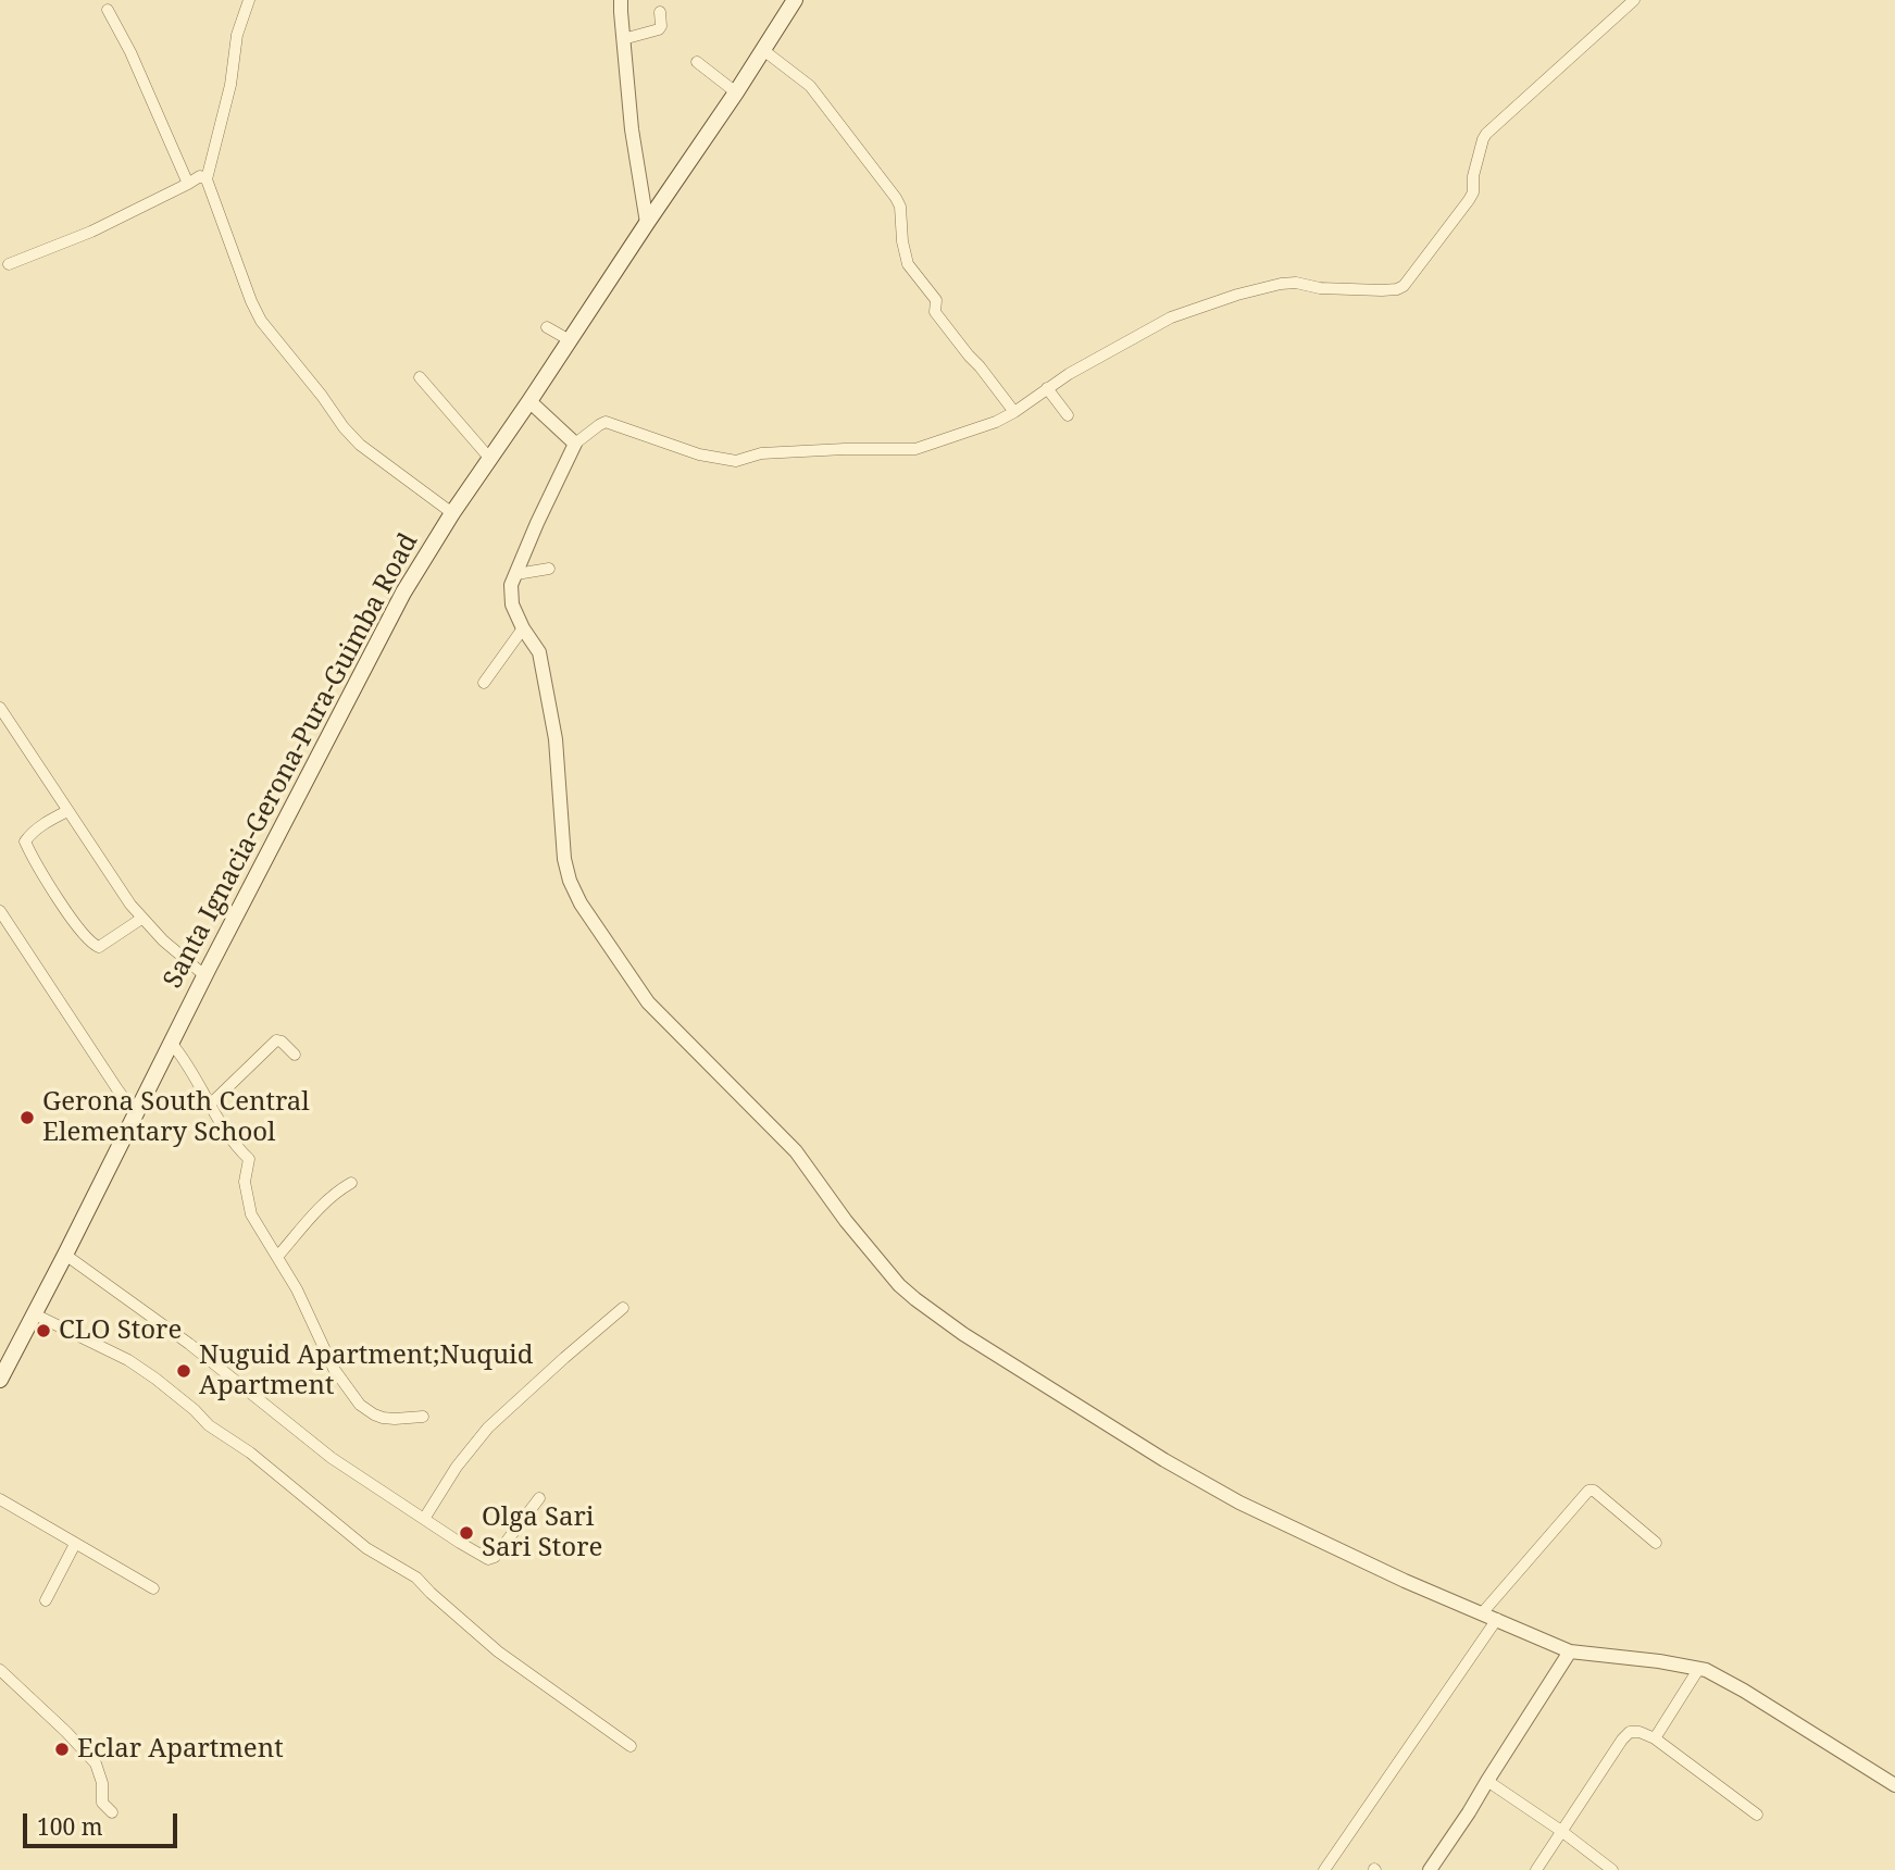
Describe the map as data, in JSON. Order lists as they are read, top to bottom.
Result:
{
  "streets": {
    "main road": ["Santa Ignacia-Gerona-Pura-Guimba Road"]
  },
  "places": [
    "Gerona South Central Elementary School",
    "CLO Store",
    "Nuguid Apartment;Nuquid Apartment",
    "Olga Sari Sari Store",
    "Eclar Apartment"
  ],
  "scale_bar": "100 m"
}
